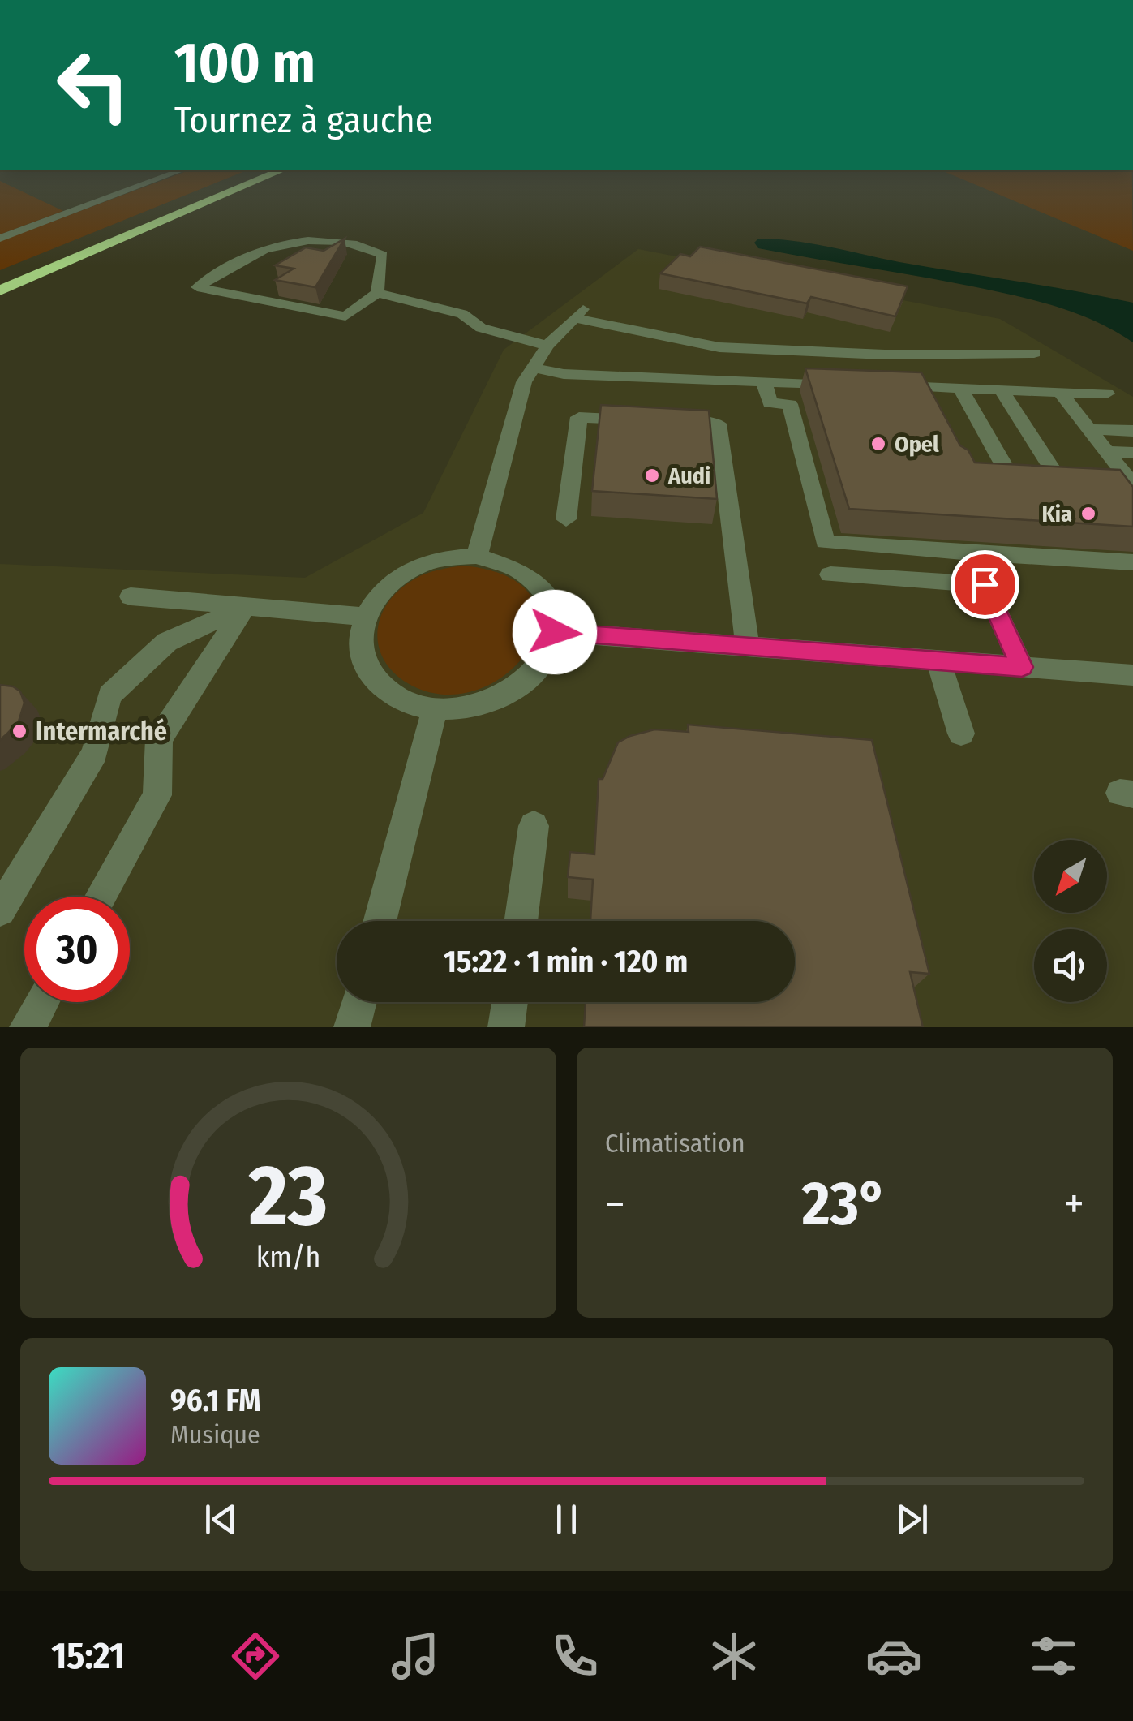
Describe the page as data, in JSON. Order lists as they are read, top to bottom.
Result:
{
  "places": [
    "Opel",
    "Audi",
    "Kia",
    "Intermarché"
  ],
  "north": "bottom left",
  "page": {
    "turn": ["100 m", "Tournez à gauche"],
    "limit": "30",
    "trip": "15:22 · 1 min · 120 m",
    "tile": "Climatisation",
    "heat": ["−", "23°", "+"],
    "song": ["96.1 FM", "Musique"],
    "tabs": "15:21",
    "gauge": ["23", "km/h"]
  }
}
